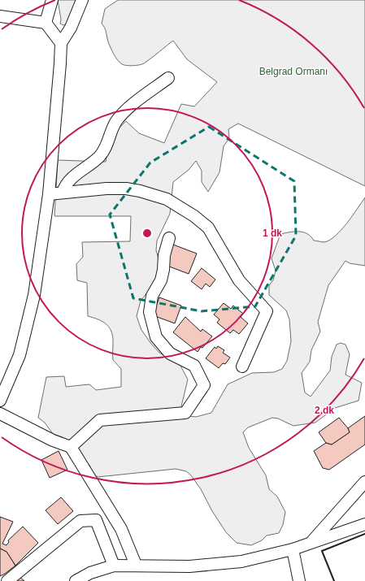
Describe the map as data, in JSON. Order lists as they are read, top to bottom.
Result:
{
  "parks": ["Belgrad Ormanı"],
  "rings": ["1 dk", "2 dk"]
}
